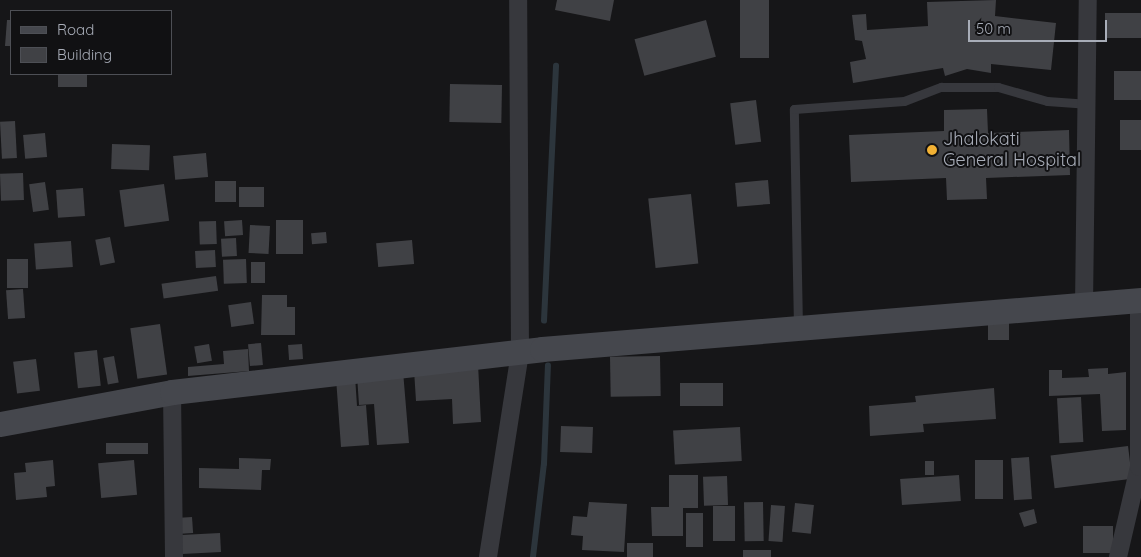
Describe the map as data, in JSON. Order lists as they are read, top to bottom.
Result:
{
  "places": ["Jhalokati General Hospital"],
  "legend": ["Road", "Building"],
  "scale_bar": "50 m"
}
